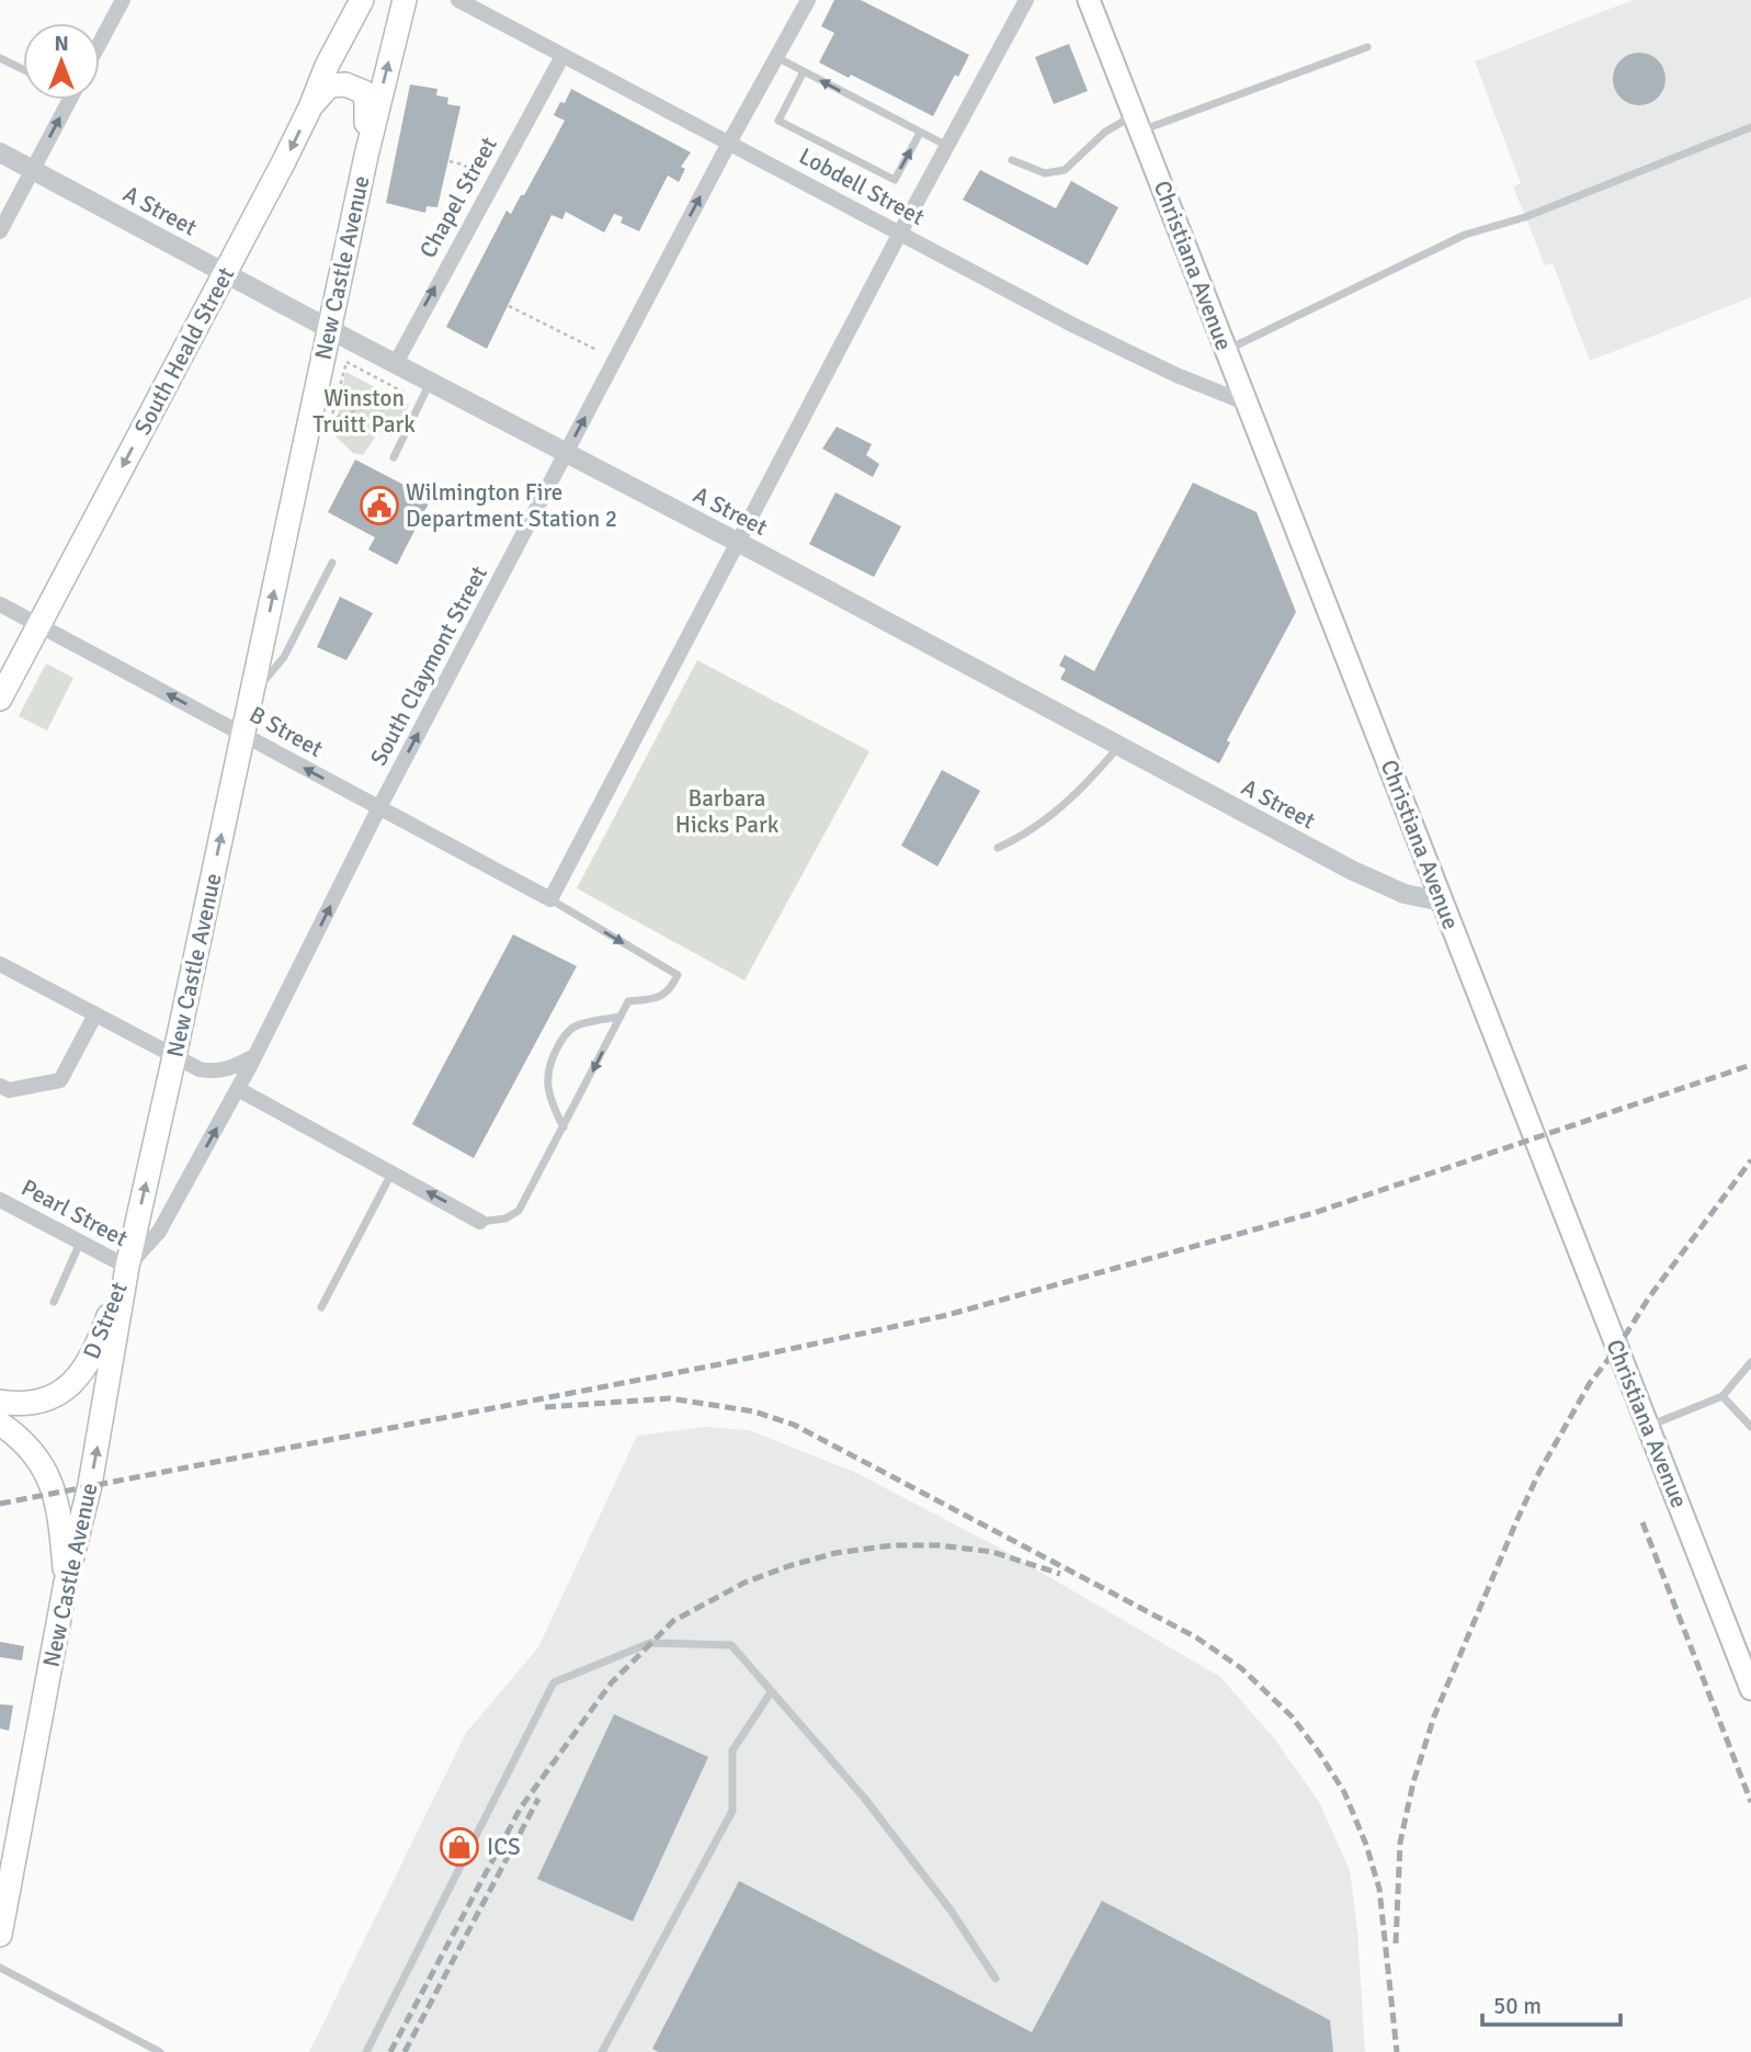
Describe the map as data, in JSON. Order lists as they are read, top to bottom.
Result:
{
  "streets": {
    "main road": [
      "Christiana Avenue",
      "New Castle Avenue",
      "South Heald Street",
      "D Street"
    ],
    "street": [
      "Lobdell Street",
      "Chapel Street",
      "A Street",
      "South Claymont Street",
      "B Street",
      "Pearl Street"
    ]
  },
  "crossings": [
    ["Lobdell Street", "Chapel Street"],
    ["Lobdell Street", "Christiana Avenue"],
    ["Lobdell Street", "South Claymont Street"],
    ["Chapel Street", "A Street"],
    ["A Street", "Christiana Avenue"],
    ["A Street", "New Castle Avenue"],
    ["A Street", "South Heald Street"],
    ["A Street", "South Claymont Street"],
    ["New Castle Avenue", "South Claymont Street"],
    ["New Castle Avenue", "B Street"],
    ["New Castle Avenue", "Pearl Street"],
    ["New Castle Avenue", "D Street"],
    ["South Heald Street", "B Street"],
    ["South Claymont Street", "B Street"],
    ["South Claymont Street", "Pearl Street"],
    ["South Claymont Street", "D Street"],
    ["Pearl Street", "D Street"]
  ],
  "one_way": [
    "Chapel Street",
    "New Castle Avenue",
    "South Heald Street",
    "South Claymont Street",
    "B Street"
  ],
  "parks": ["Winston Truitt Park", "Barbara Hicks Park"],
  "places": {
    "public building": ["Wilmington Fire Department Station 2"],
    "shop": ["ICS"]
  },
  "scale_bar": "50 m",
  "north": "top"
}
